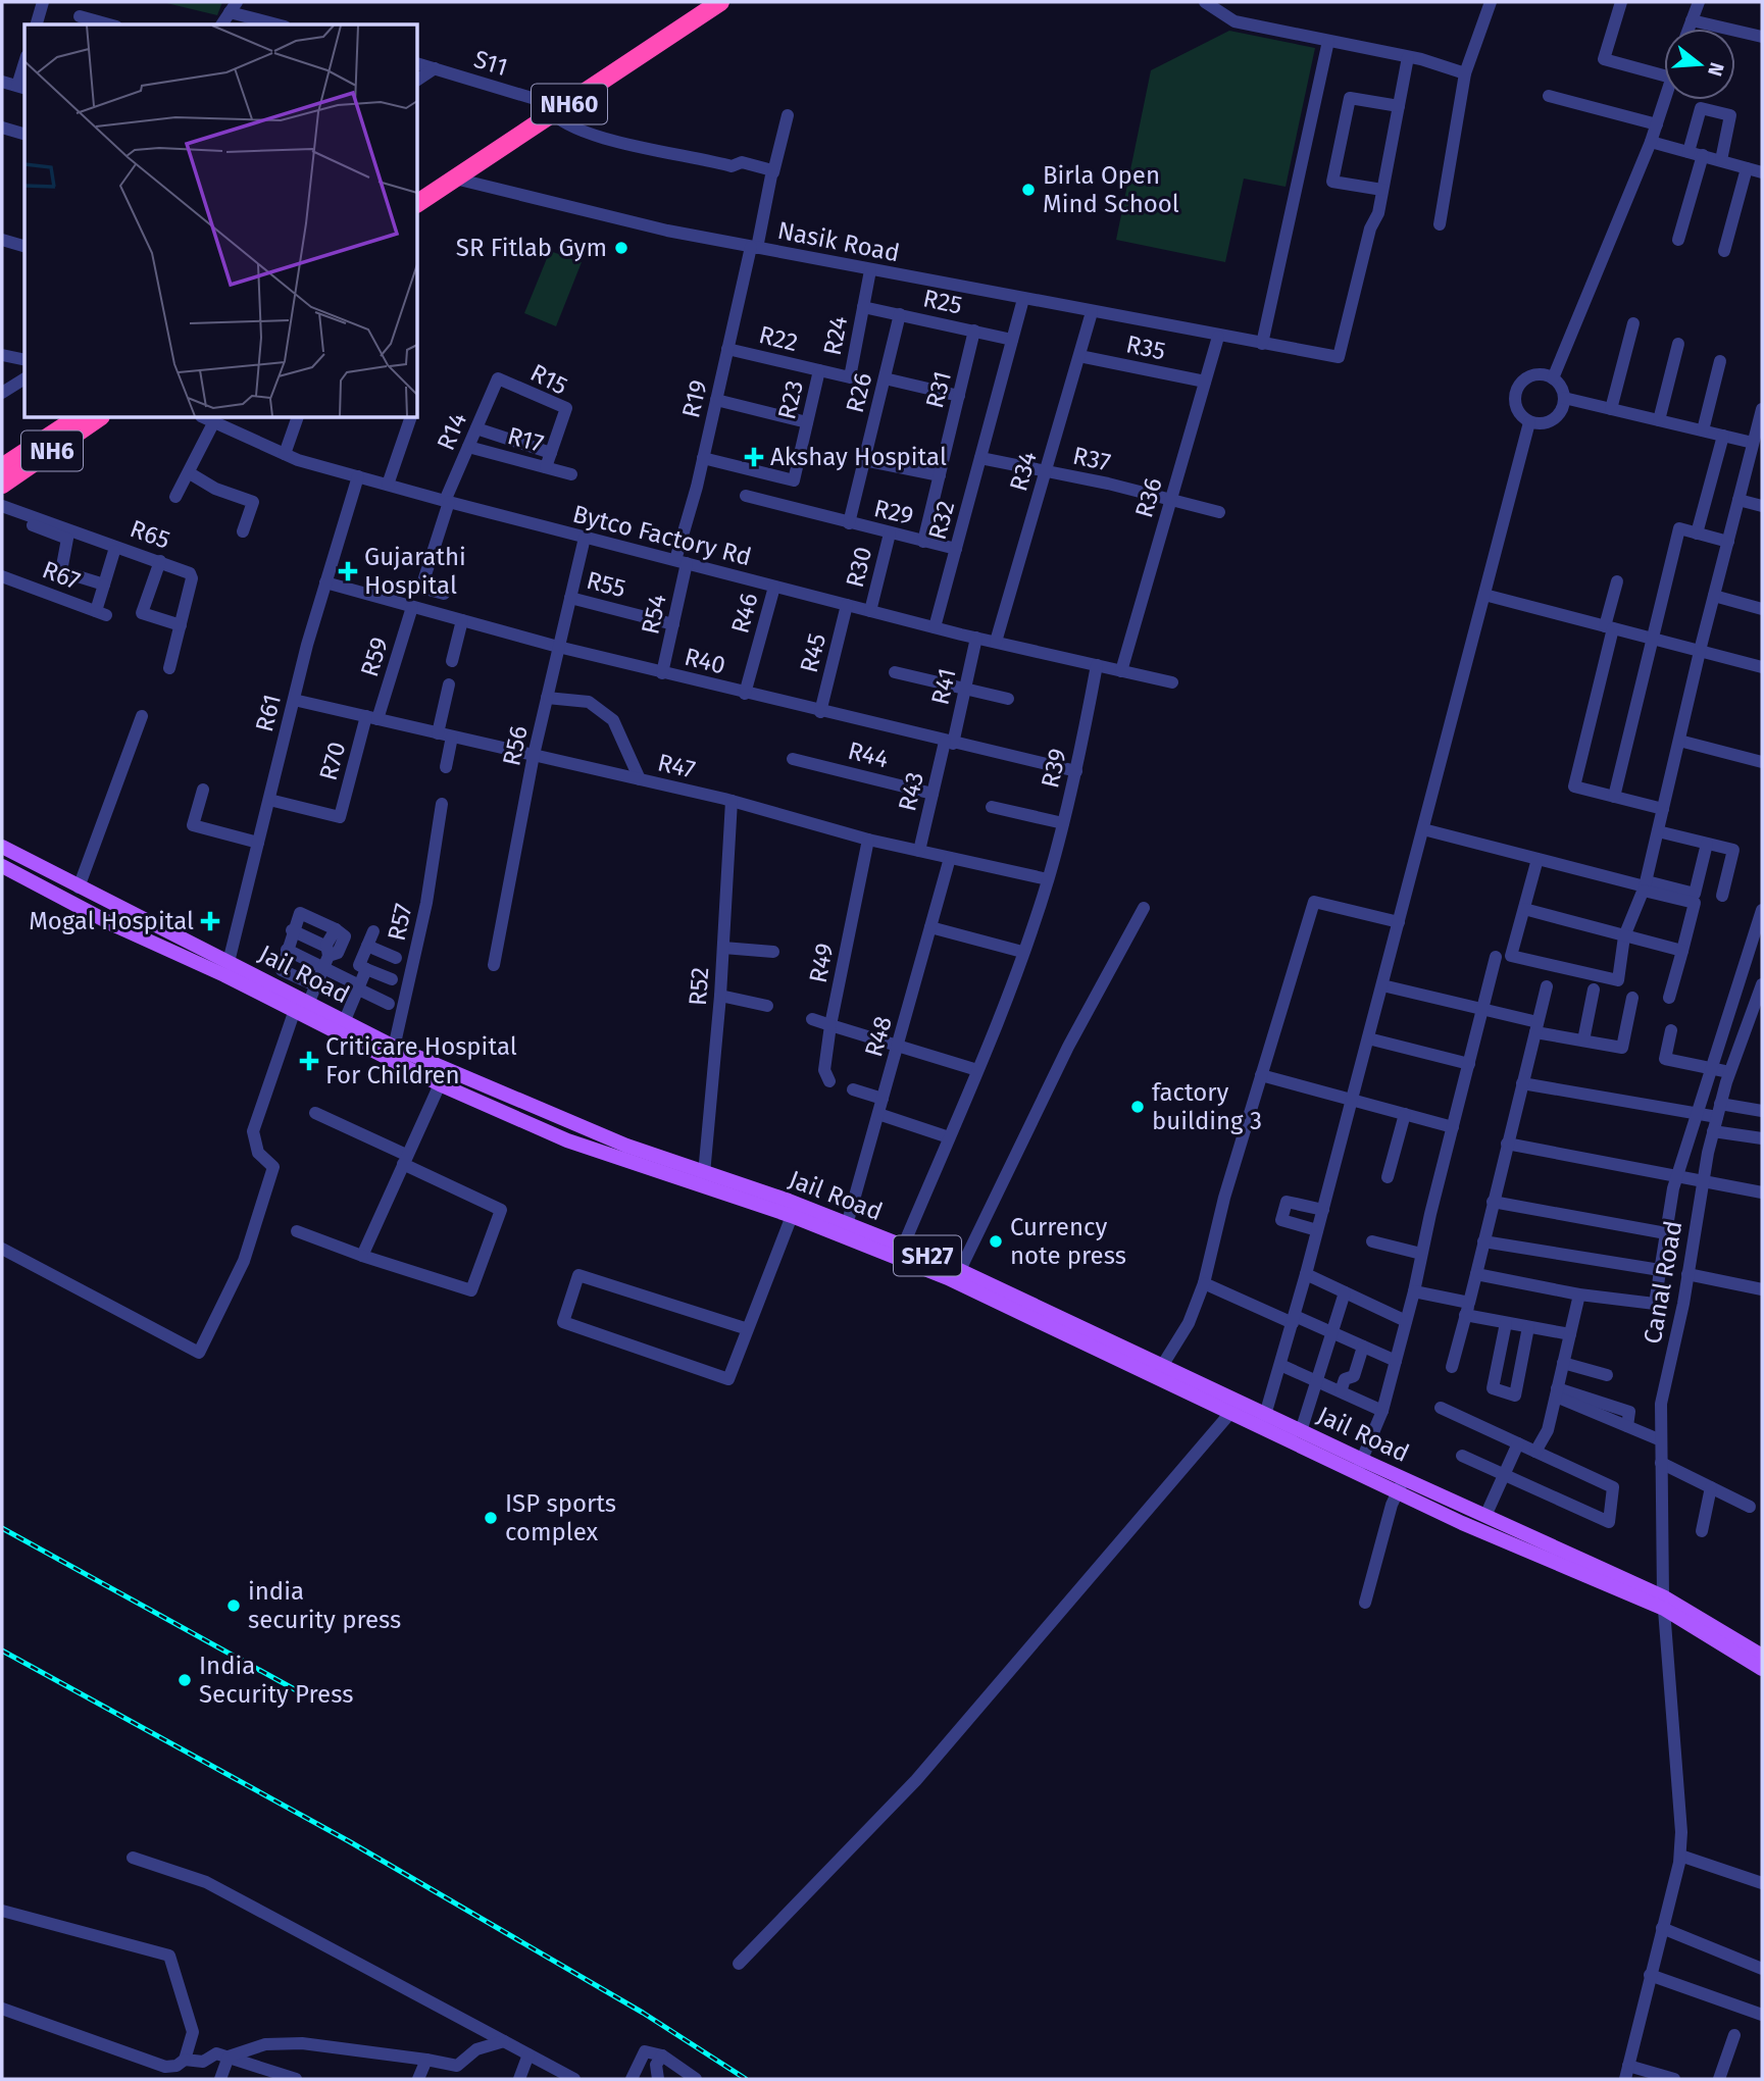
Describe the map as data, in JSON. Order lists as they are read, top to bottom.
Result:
{
  "streets": {
    "highway": ["NH60", "NH6"],
    "main road": ["Jail Road", "SH27"],
    "street": [
      "S11",
      "Nasik Road",
      "R25",
      "R24",
      "R22",
      "R35",
      "R15",
      "R31",
      "R26",
      "R19",
      "R23",
      "R14",
      "R17",
      "R37",
      "R34",
      "R36",
      "R29",
      "R32",
      "R65",
      "Bytco Factory Rd",
      "R30",
      "R67",
      "R55",
      "R46",
      "R54",
      "R45",
      "R59",
      "R40",
      "R41",
      "R61",
      "R56",
      "R44",
      "R70",
      "R47",
      "R39",
      "R43",
      "R57",
      "R49",
      "R52",
      "R48",
      "Canal Road"
    ]
  },
  "crossings": [
    ["S11", "NH60"],
    ["S11", "R19"],
    ["NH60", "Nasik Road"],
    ["Nasik Road", "R24"],
    ["Nasik Road", "R19"],
    ["Nasik Road", "R34"],
    ["Nasik Road", "R36"],
    ["Nasik Road", "R32"],
    ["R25", "R24"],
    ["R25", "R31"],
    ["R25", "R26"],
    ["R25", "R32"],
    ["R24", "R22"],
    ["R24", "R23"],
    ["R22", "R19"],
    ["R22", "R23"],
    ["R35", "R34"],
    ["R35", "R36"],
    ["R15", "R14"],
    ["R15", "R17"],
    ["R31", "R29"],
    ["R26", "R29"],
    ["R19", "R23"],
    ["R19", "Bytco Factory Rd"],
    ["R19", "R54"],
    ["R14", "R17"],
    ["R14", "Bytco Factory Rd"],
    ["R37", "R34"],
    ["R37", "R36"],
    ["R37", "R32"],
    ["R34", "Bytco Factory Rd"],
    ["R36", "Bytco Factory Rd"],
    ["R29", "R32"],
    ["R29", "R30"],
    ["R32", "Bytco Factory Rd"],
    ["Bytco Factory Rd", "R30"],
    ["Bytco Factory Rd", "R46"],
    ["Bytco Factory Rd", "R54"],
    ["Bytco Factory Rd", "R45"],
    ["Bytco Factory Rd", "R41"],
    ["Bytco Factory Rd", "R61"],
    ["Bytco Factory Rd", "R56"],
    ["Bytco Factory Rd", "R39"],
    ["R55", "R54"],
    ["R55", "R56"],
    ["R46", "R40"],
    ["R54", "R40"],
    ["R45", "R40"],
    ["R59", "R40"],
    ["R59", "R70"],
    ["R59", "R47"],
    ["R40", "R41"],
    ["R40", "R61"],
    ["R40", "R56"],
    ["R40", "R39"],
    ["R40", "R43"],
    ["R41", "R43"],
    ["R61", "R70"],
    ["R61", "R47"],
    ["R61", "Jail Road"],
    ["R56", "R47"],
    ["R44", "R43"],
    ["R70", "R47"],
    ["R47", "R39"],
    ["R47", "R43"],
    ["R47", "R49"],
    ["R47", "R52"],
    ["R47", "R48"],
    ["R39", "Jail Road"],
    ["R57", "Jail Road"],
    ["Jail Road", "R52"],
    ["Jail Road", "R48"],
    ["Jail Road", "Canal Road"]
  ],
  "places": {
    "other": [
      "Birla Open Mind School",
      "SR Fitlab Gym",
      "factory building 3",
      "Currency note press",
      "ISP sports complex",
      "india security press",
      "India Security Press"
    ],
    "health": [
      "Akshay Hospital",
      "Gujarathi Hospital",
      "Mogal Hospital",
      "Criticare Hospital For Children"
    ]
  },
  "north": "right"
}
